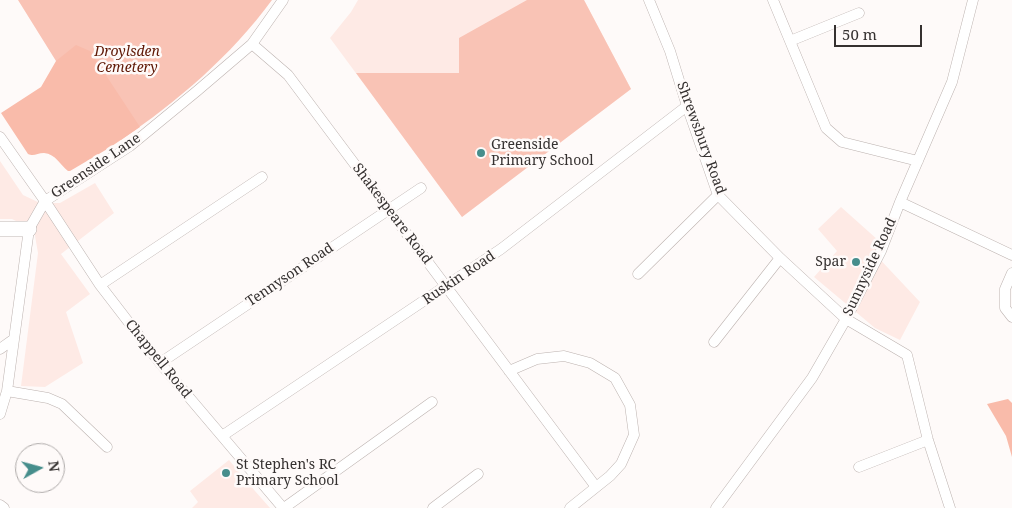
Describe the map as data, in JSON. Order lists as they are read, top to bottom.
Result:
{
  "streets": {
    "street": [
      "Shrewsbury Road",
      "Greenside Lane",
      "Shakespeare Road",
      "Sunnyside Road",
      "Tennyson Road",
      "Ruskin Road",
      "Chappell Road"
    ]
  },
  "crossings": [
    ["Shrewsbury Road", "Sunnyside Road"],
    ["Shrewsbury Road", "Ruskin Road"],
    ["Greenside Lane", "Shakespeare Road"],
    ["Greenside Lane", "Chappell Road"],
    ["Shakespeare Road", "Tennyson Road"],
    ["Shakespeare Road", "Ruskin Road"],
    ["Tennyson Road", "Chappell Road"],
    ["Ruskin Road", "Chappell Road"]
  ],
  "parks": ["Droylsden Cemetery"],
  "places": ["Greenside Primary School", "Spar", "St Stephen's RC Primary School"],
  "scale_bar": "50 m",
  "north": "right"
}
